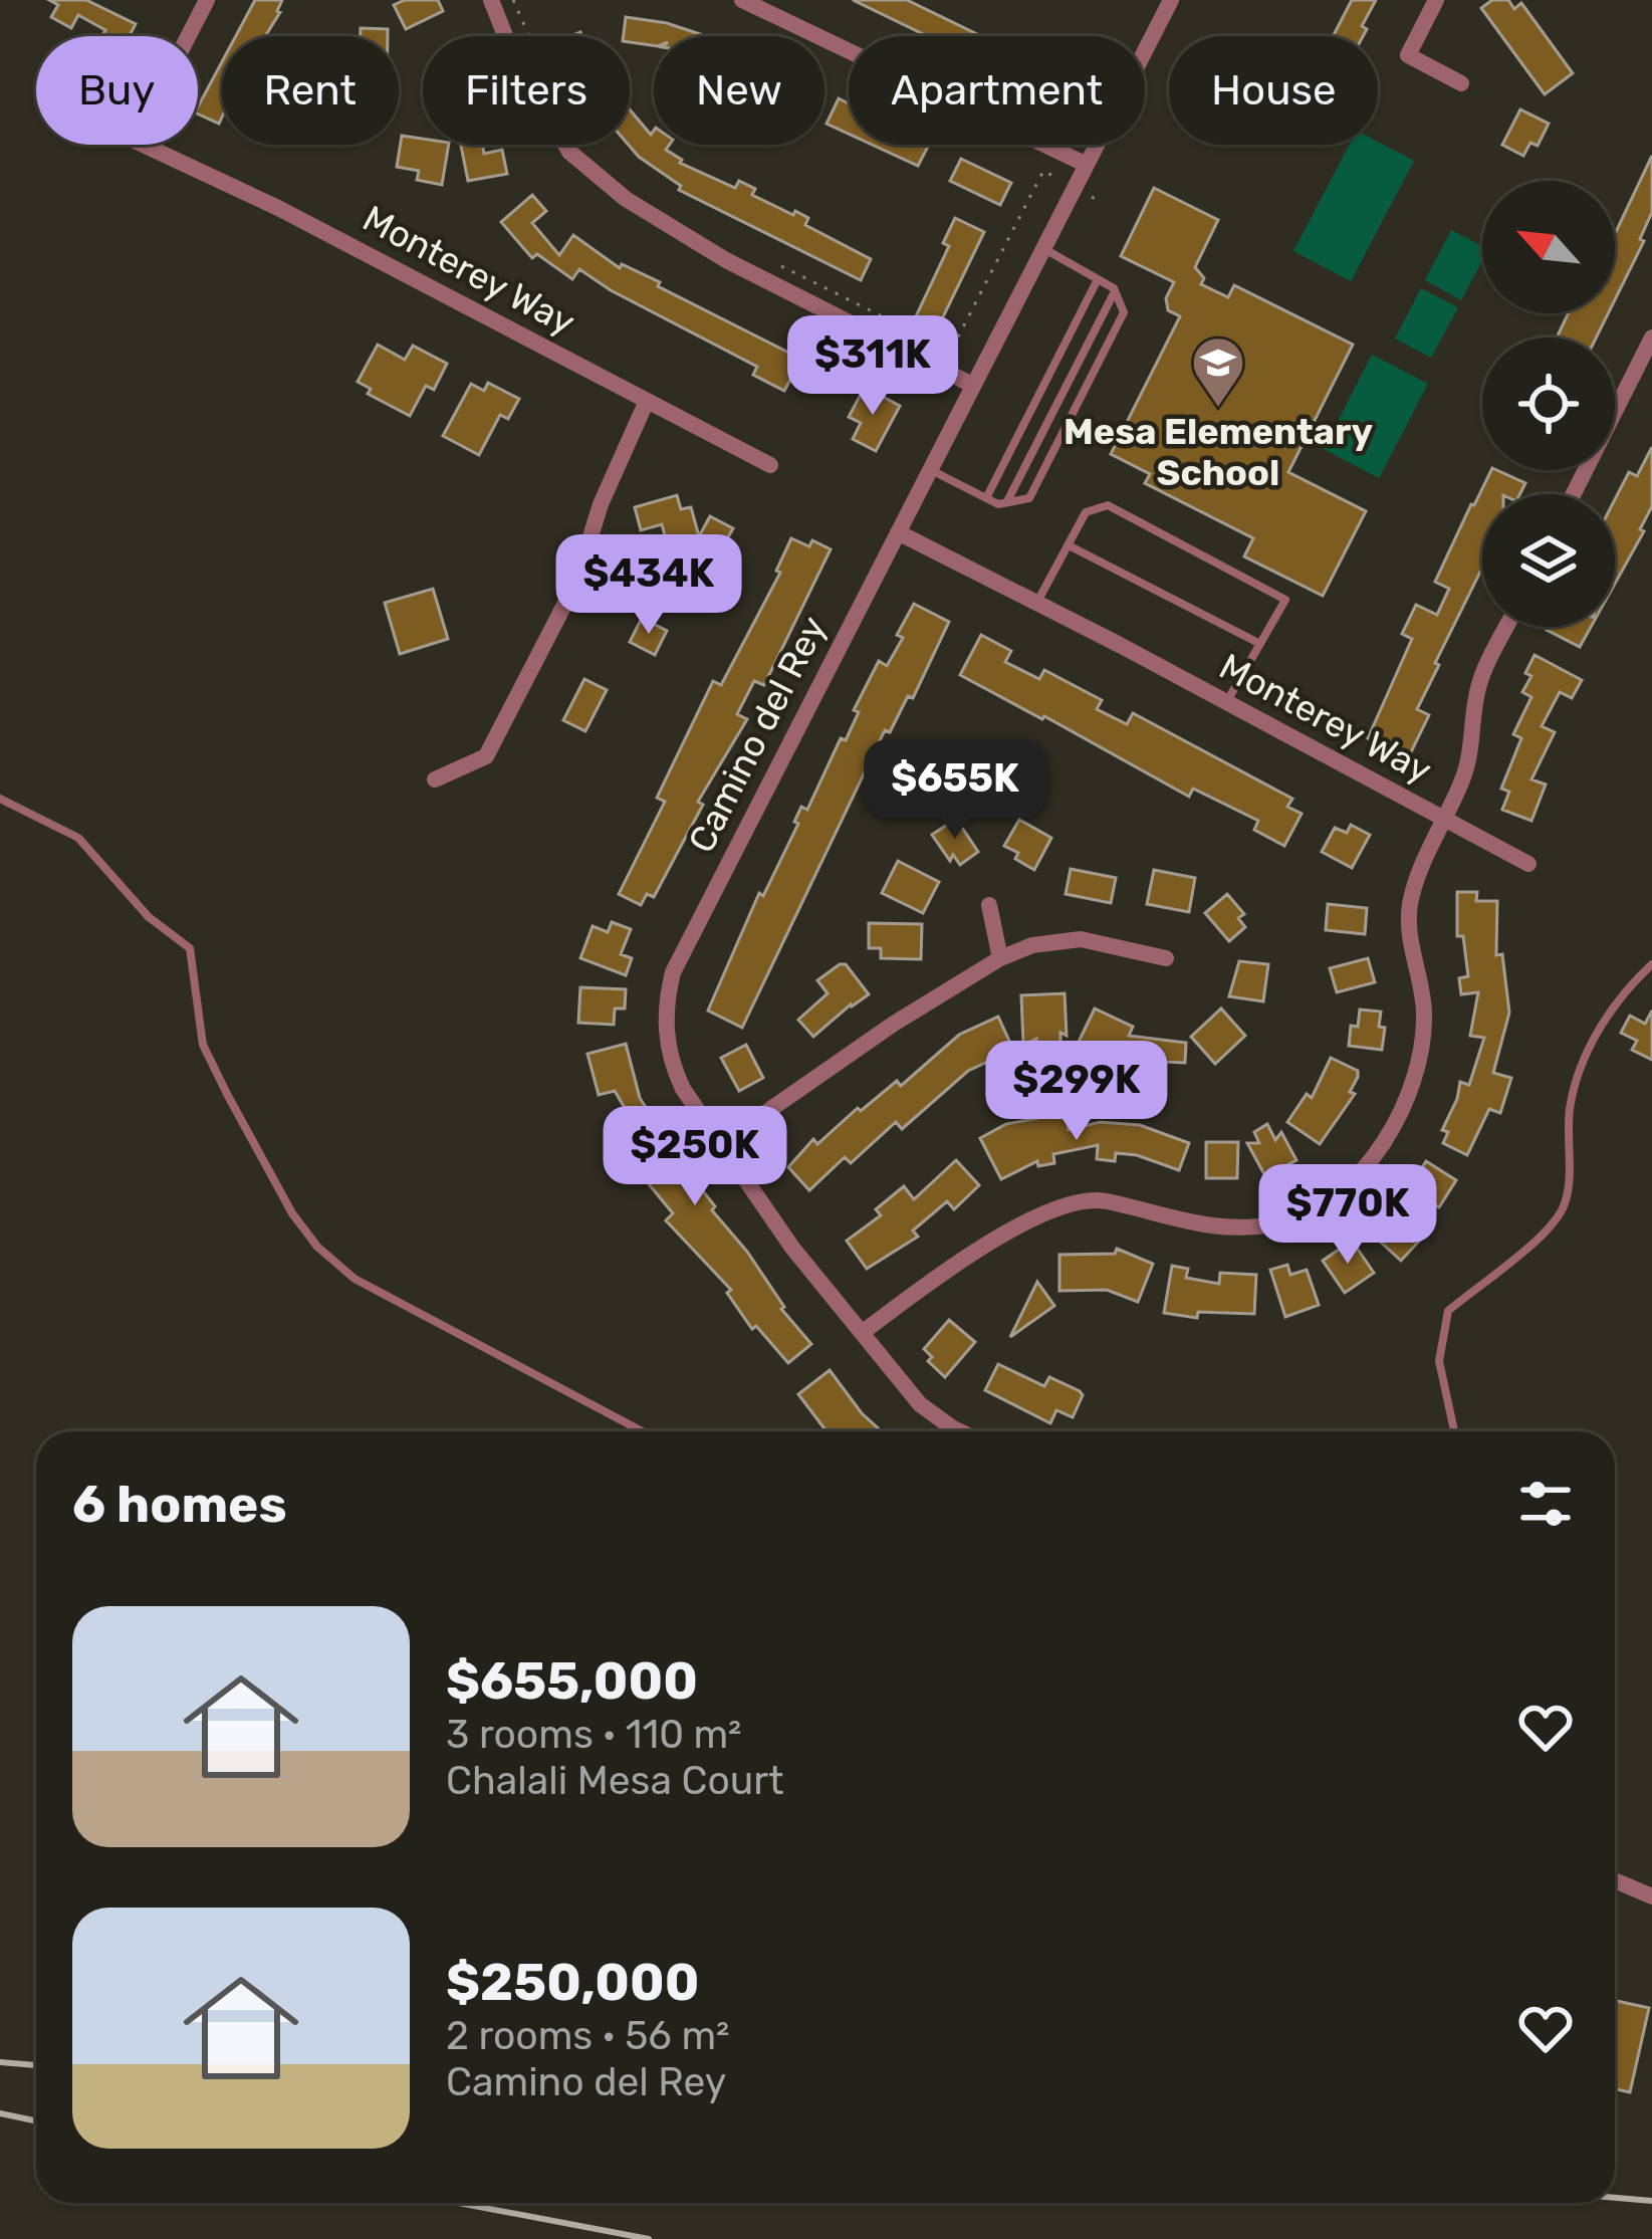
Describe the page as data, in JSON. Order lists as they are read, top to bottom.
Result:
{
  "streets": {
    "street": ["Monterey Way", "Camino del Rey"]
  },
  "crossings": [
    ["Monterey Way", "Camino del Rey"]
  ],
  "places": {
    "school or university": ["Mesa Elementary School"]
  },
  "north": "top left",
  "page": {
    "chip": [
      "Buy",
      "Rent",
      "Filters",
      "New",
      "Apartment",
      "House"
    ],
    "price": [
      "$311K",
      "$434K",
      "$655K",
      "$299K",
      "$250K",
      "$770K"
    ],
    "heading": "6 homes",
    "list": [
      {
        "name": "$655,000",
        "note": "3 rooms · 110 m² · Chalali Mesa Court"
      },
      {
        "name": "$250,000",
        "note": "2 rooms · 56 m² · Camino del Rey"
      }
    ]
  }
}
